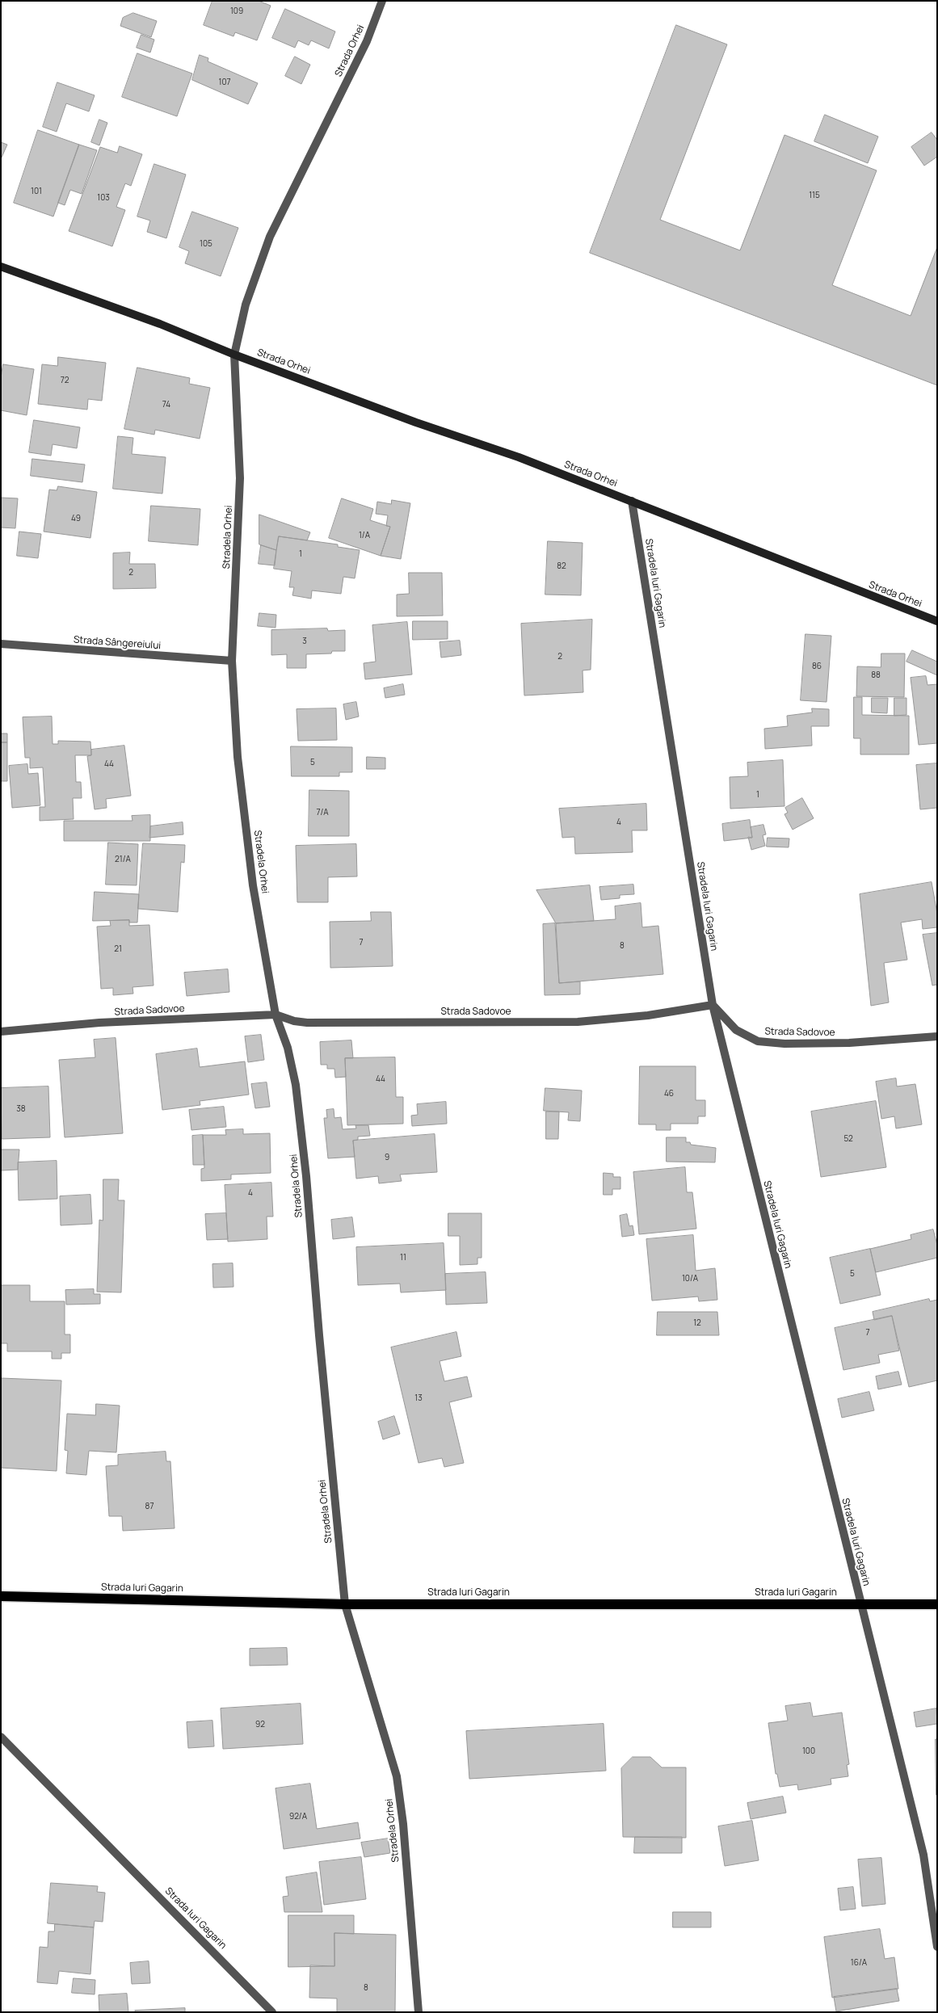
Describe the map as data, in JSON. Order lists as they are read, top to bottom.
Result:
{
  "streets": {
    "main road": ["Strada Iuri Gagarin"],
    "street": [
      "Strada Orhei",
      "Stradela Orhei",
      "Stradela Iuri Gagarin",
      "Strada Sângereiului",
      "Strada Sadovoe"
    ]
  },
  "crossings": [
    ["Strada Orhei", "Stradela Orhei"],
    ["Strada Orhei", "Stradela Iuri Gagarin"],
    ["Stradela Orhei", "Strada Sângereiului"],
    ["Stradela Orhei", "Strada Sadovoe"],
    ["Stradela Orhei", "Strada Iuri Gagarin"],
    ["Stradela Iuri Gagarin", "Strada Sadovoe"],
    ["Stradela Iuri Gagarin", "Strada Iuri Gagarin"]
  ],
  "house_numbers": [
    "109",
    "107",
    "101",
    "115",
    "103",
    "105",
    "72",
    "74",
    "49",
    "1/A",
    "1",
    "82",
    "2",
    "3",
    "2",
    "86",
    "88",
    "5",
    "44",
    "1",
    "7/A",
    "4",
    "21/A",
    "7",
    "8",
    "21",
    "44",
    "46",
    "38",
    "52",
    "9",
    "4",
    "11",
    "5",
    "10/A",
    "12",
    "7",
    "13",
    "87",
    "92",
    "100",
    "92/A",
    "16/A",
    "8"
  ]
}
